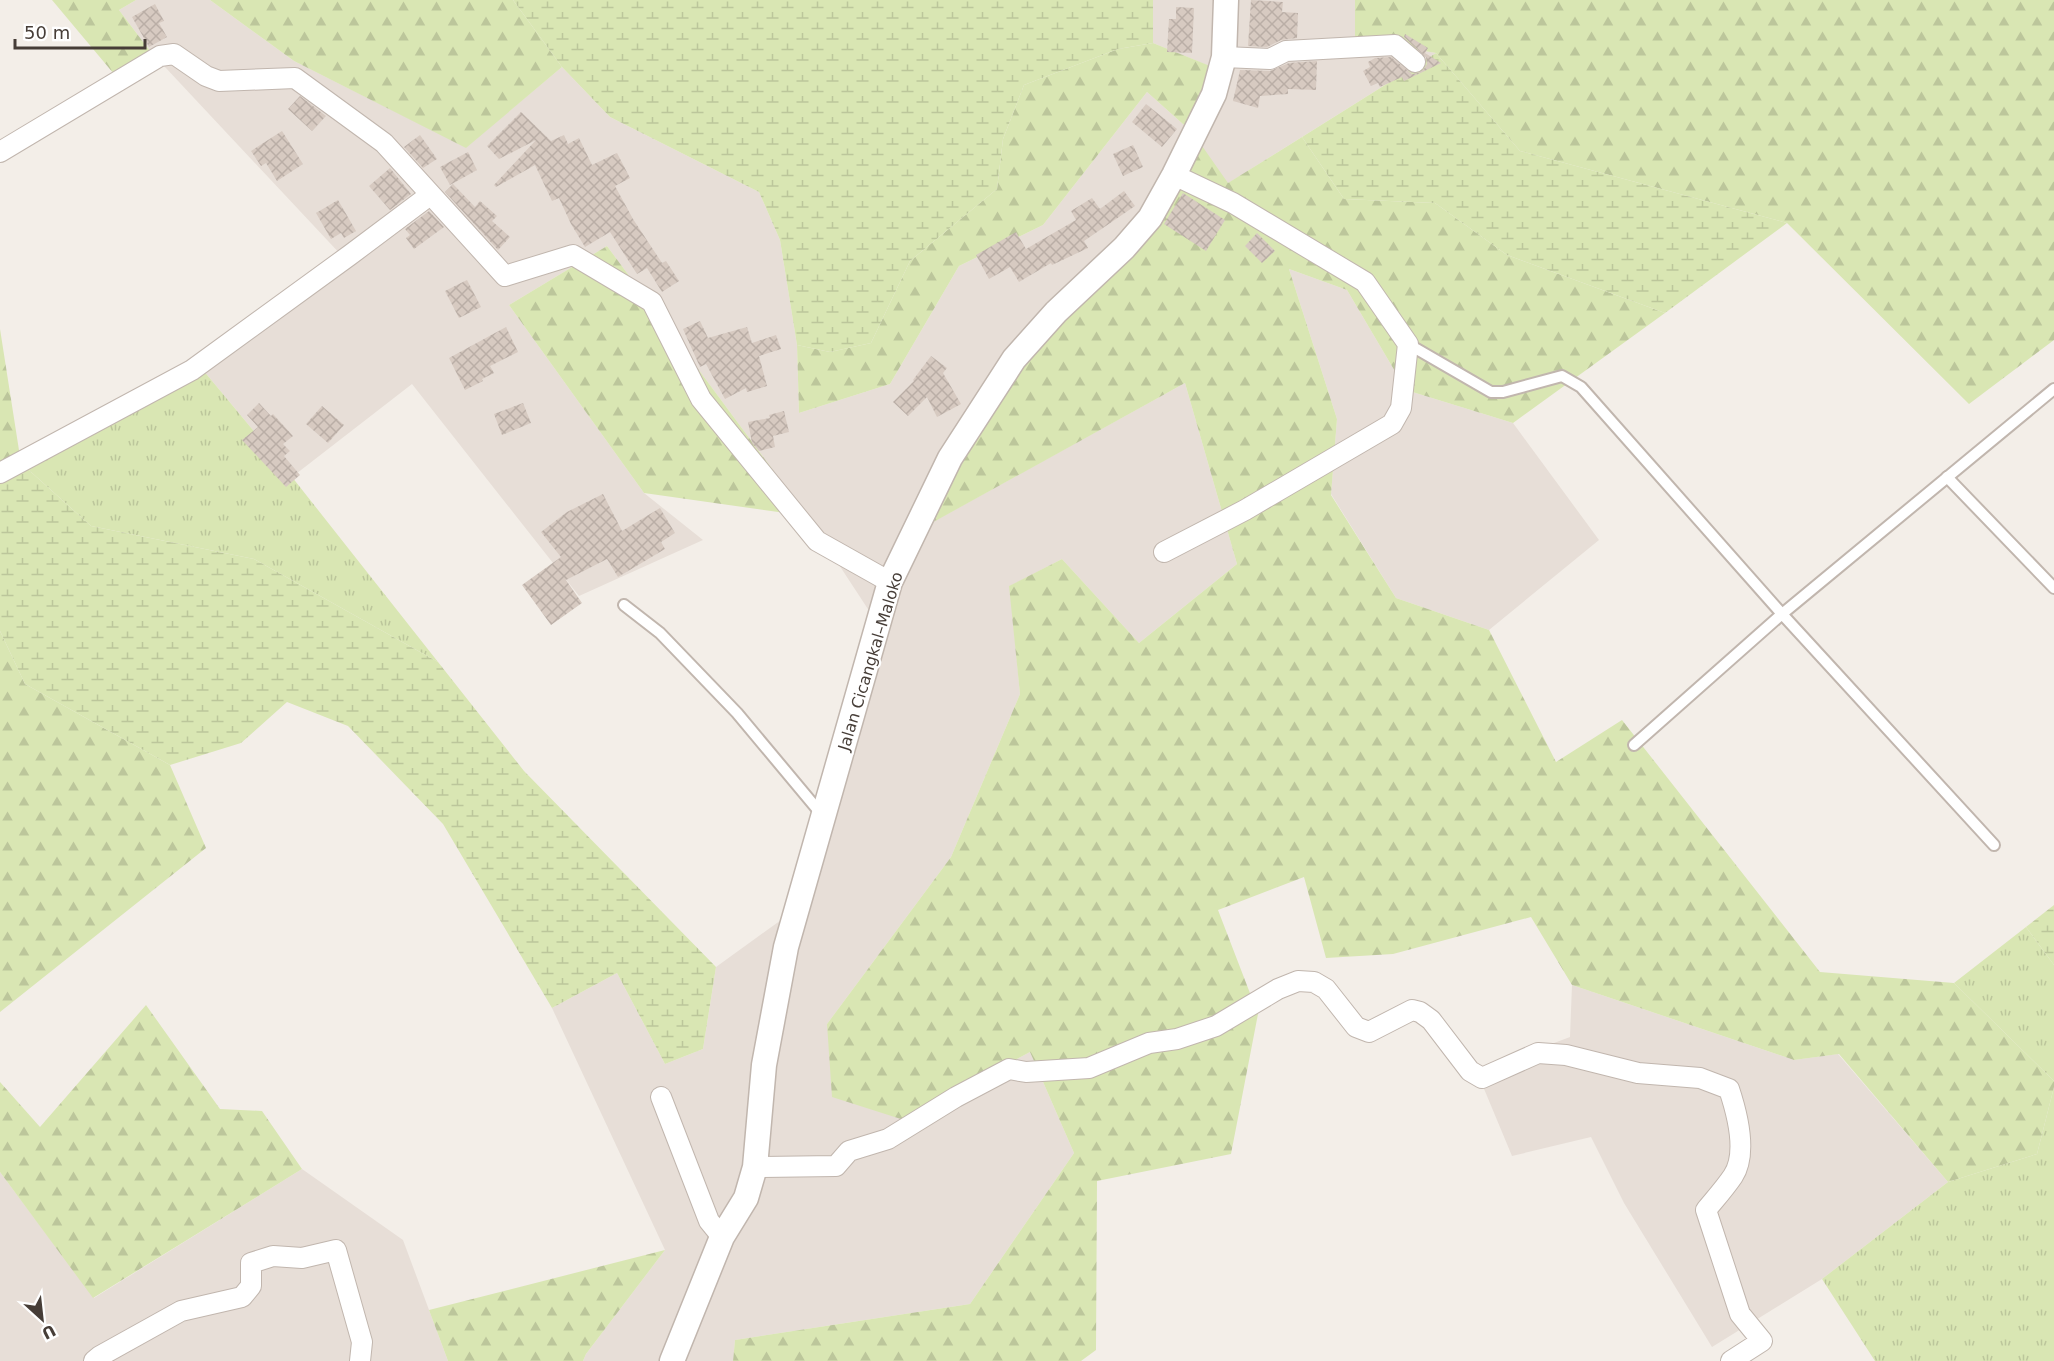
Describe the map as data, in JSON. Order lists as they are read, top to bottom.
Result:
{
  "streets": {
    "street": ["Jalan Cicangkal–Maloko"]
  },
  "scale_bar": "50 m",
  "north": "bottom right"
}
